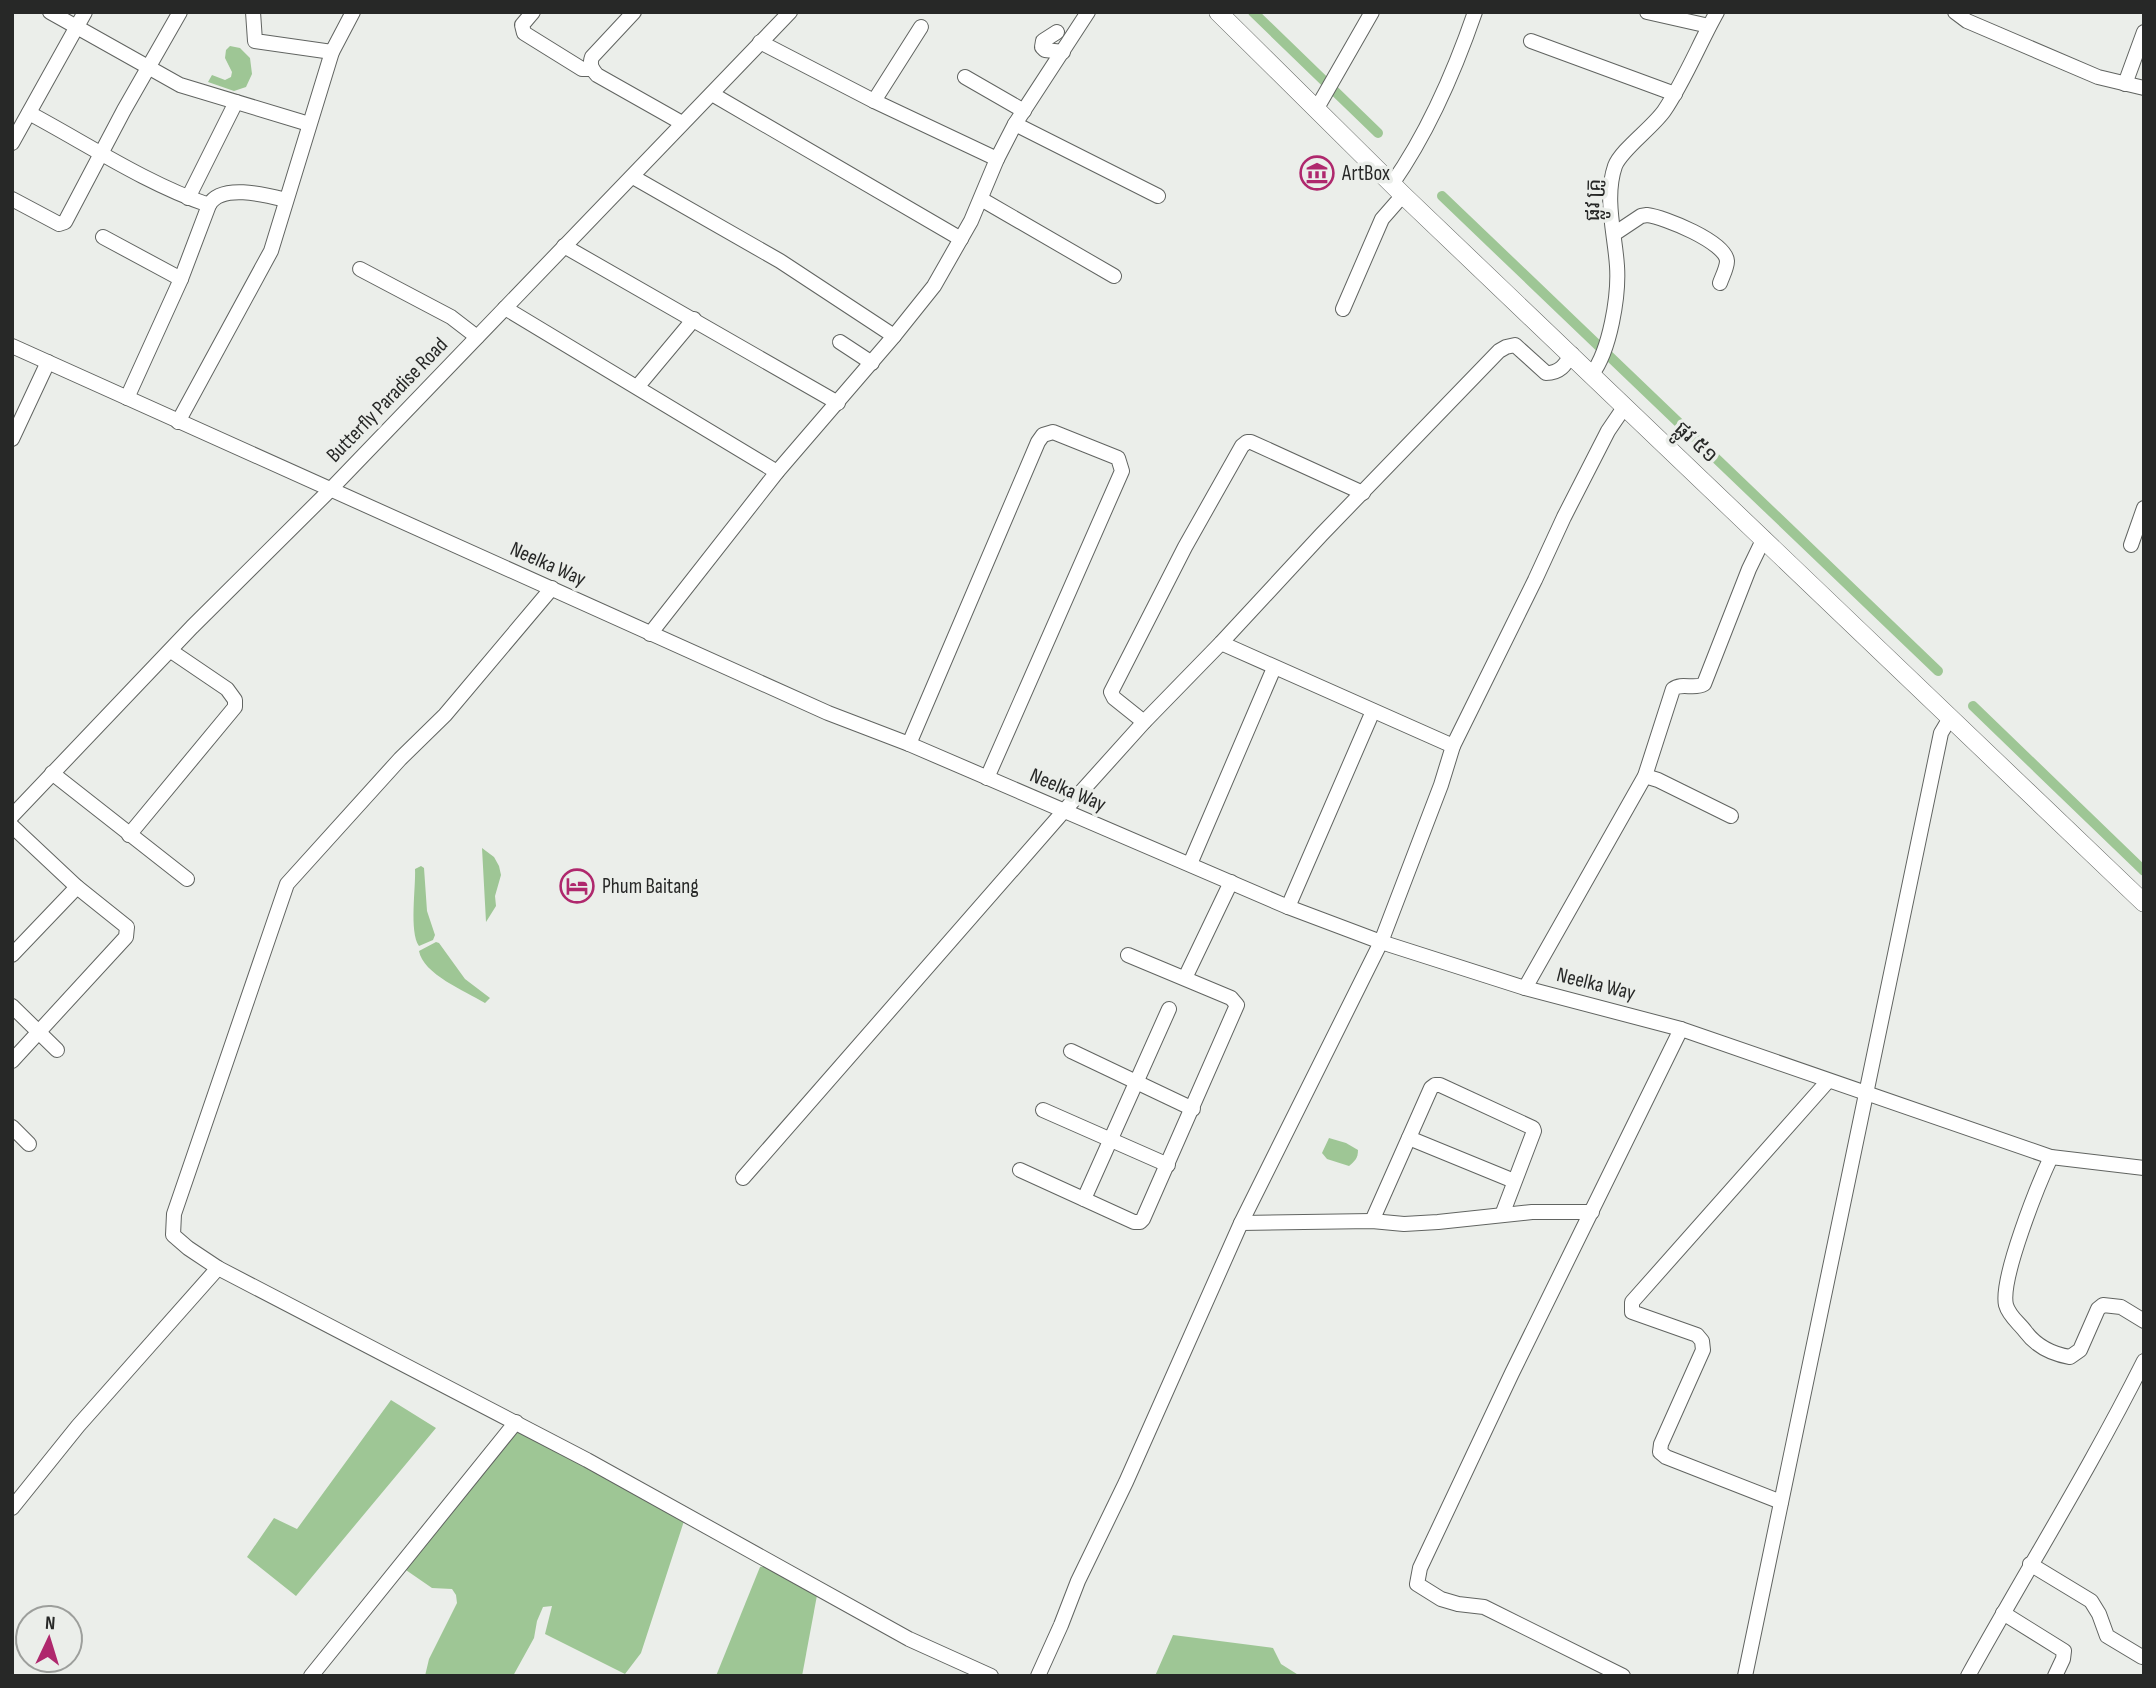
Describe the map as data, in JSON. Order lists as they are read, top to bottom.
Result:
{
  "streets": {
    "main road": ["ផ្លូវ ៥១"],
    "street": ["ផ្លូវ គ្រូ", "Butterfly Paradise Road", "Neelka Way"]
  },
  "crossings": [
    ["ផ្លូវ គ្រូ", "ផ្លូវ ៥១"],
    ["Butterfly Paradise Road", "Neelka Way"]
  ],
  "places": {
    "museum": ["ArtBox"],
    "hotel": ["Phum Baitang"]
  },
  "north": "top"
}
